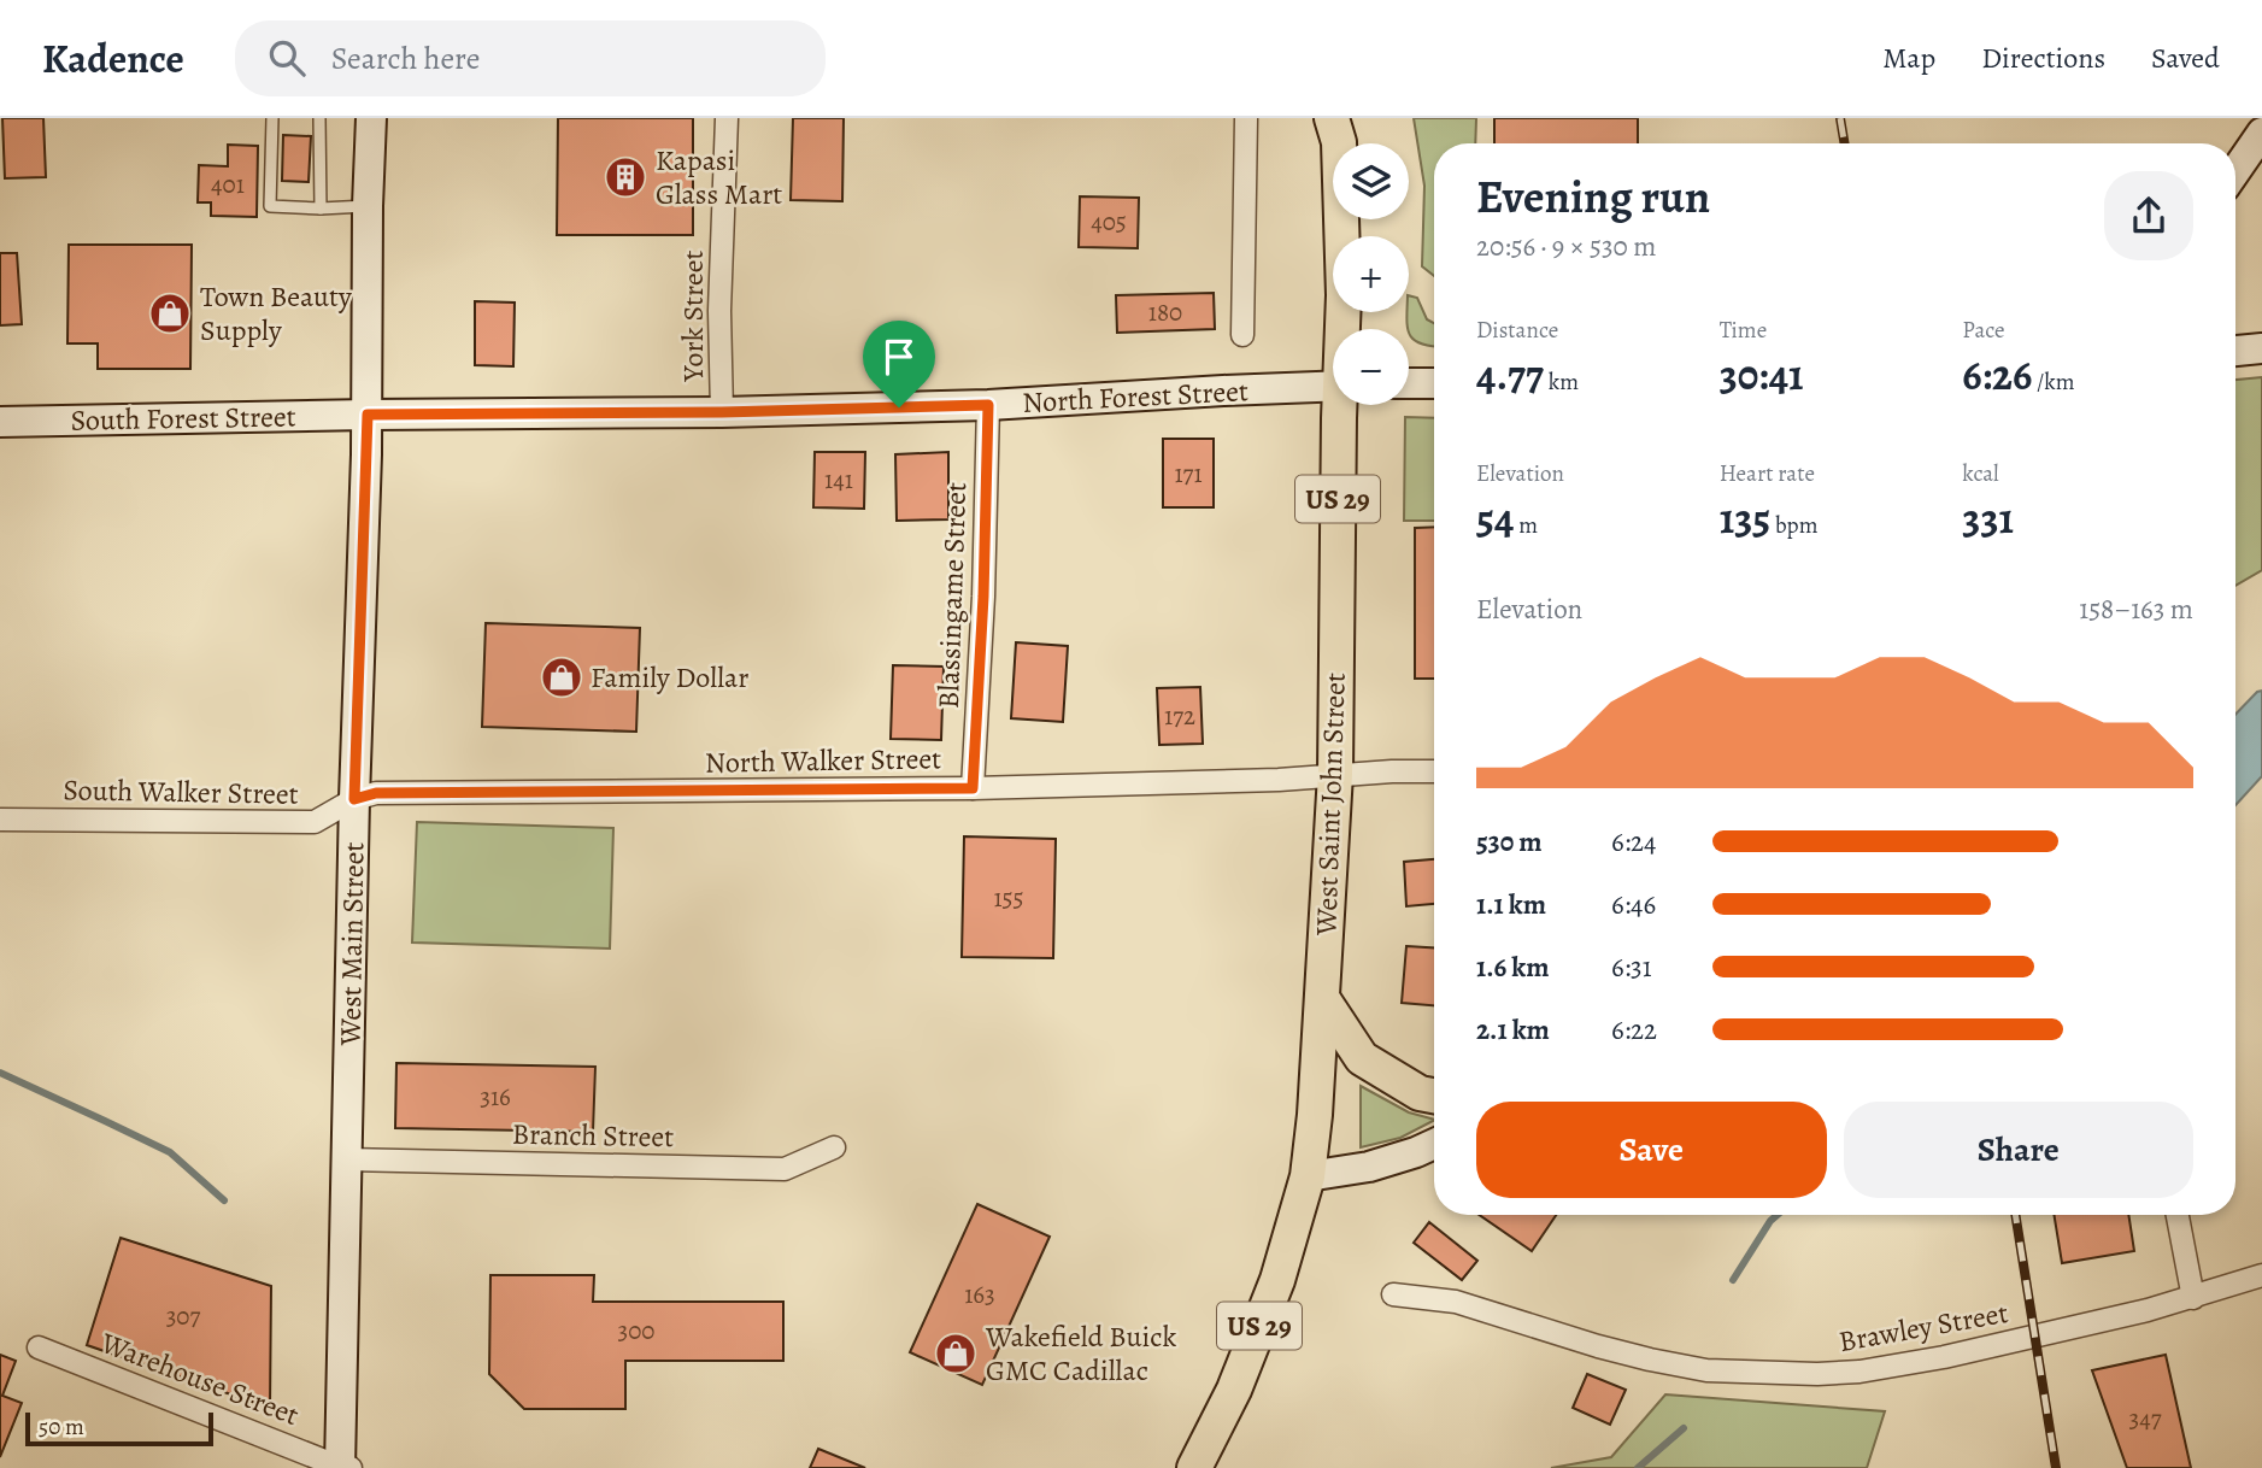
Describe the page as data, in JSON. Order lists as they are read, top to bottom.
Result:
{
  "streets": {
    "main road": ["US 29", "West Saint John Street"],
    "street": [
      "York Street",
      "North Forest Street",
      "South Forest Street",
      "Blassingame Street",
      "North Walker Street",
      "South Walker Street",
      "West Main Street",
      "Branch Street",
      "Brawley Street",
      "Warehouse Street"
    ]
  },
  "crossings": [
    ["York Street", "North Forest Street"],
    ["North Forest Street", "South Forest Street"],
    ["North Forest Street", "Blassingame Street"],
    ["North Forest Street", "West Main Street"],
    ["South Forest Street", "West Main Street"],
    ["Blassingame Street", "North Walker Street"],
    ["North Walker Street", "South Walker Street"],
    ["North Walker Street", "West Saint John Street"],
    ["North Walker Street", "West Main Street"],
    ["South Walker Street", "West Main Street"],
    ["West Main Street", "Branch Street"],
    ["West Main Street", "Warehouse Street"]
  ],
  "places": {
    "building": ["Kapasi Glass Mart"],
    "shop": ["Town Beauty Supply", "Family Dollar", "Wakefield Buick GMC Cadillac"]
  },
  "house_numbers": [
    "401",
    "405",
    "180",
    "171",
    "141",
    "172",
    "155",
    "316",
    "163",
    "307",
    "300",
    "347"
  ],
  "scale_bar": "50 m",
  "page": {
    "header": "Kadence",
    "search": "Search here",
    "nav": ["Map", "Directions", "Saved"],
    "map_buttons": ["+", "−"],
    "heading": ["Evening run", "20:56 · 9 × 530 m"],
    "stats": [
      ["Distance", "4.77 km"],
      ["Time", "30:41"],
      ["Pace", "6:26 /km"],
      ["Elevation", "54 m"],
      ["Heart rate", "135 bpm"],
      ["kcal", "331"]
    ],
    "chart": ["Elevation", "158–163 m"],
    "list": [
      {
        "name": "530 m",
        "note": "6:24"
      },
      {
        "name": "1.1 km",
        "note": "6:46"
      },
      {
        "name": "1.6 km",
        "note": "6:31"
      },
      {
        "name": "2.1 km",
        "note": "6:22"
      }
    ],
    "buttons": ["Save", "Share"],
    "scale": "50 m"
  }
}
